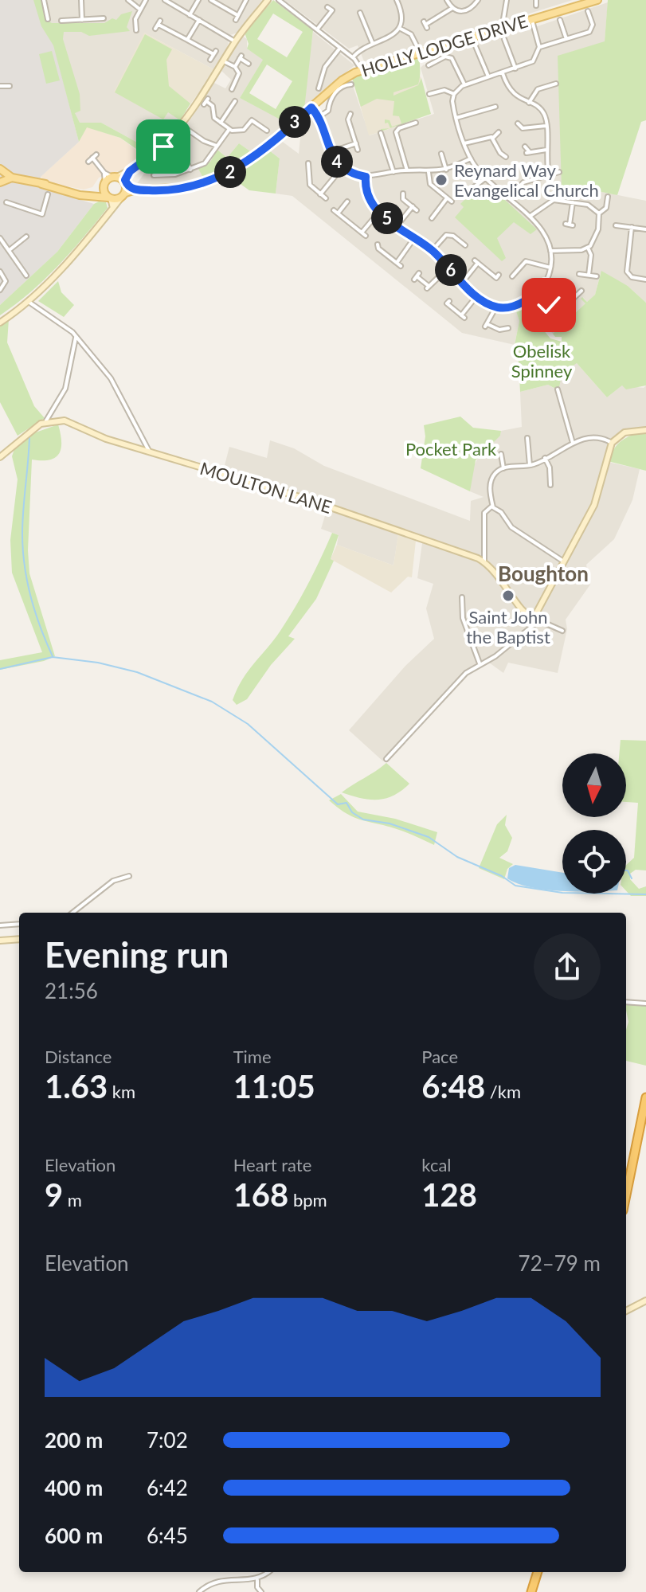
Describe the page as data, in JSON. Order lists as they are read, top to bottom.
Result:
{
  "streets": {
    "main road": ["HOLLY LODGE DRIVE"],
    "street": ["MOULTON LANE"]
  },
  "districts": ["Boughton"],
  "parks": ["Obelisk Spinney", "Pocket Park"],
  "places": ["Reynard Way Evangelical Church", "Saint John the Baptist"],
  "north": "bottom",
  "page": {
    "pins": [
      "3",
      "4",
      "2",
      "5",
      "6"
    ],
    "heading": ["Evening run", "21:56"],
    "stats": [
      ["Distance", "1.63 km"],
      ["Time", "11:05"],
      ["Pace", "6:48 /km"],
      ["Elevation", "9 m"],
      ["Heart rate", "168 bpm"],
      ["kcal", "128"]
    ],
    "chart": ["Elevation", "72–79 m"],
    "list": [
      {
        "name": "200 m",
        "note": "7:02"
      },
      {
        "name": "400 m",
        "note": "6:42"
      },
      {
        "name": "600 m",
        "note": "6:45"
      }
    ]
  }
}
